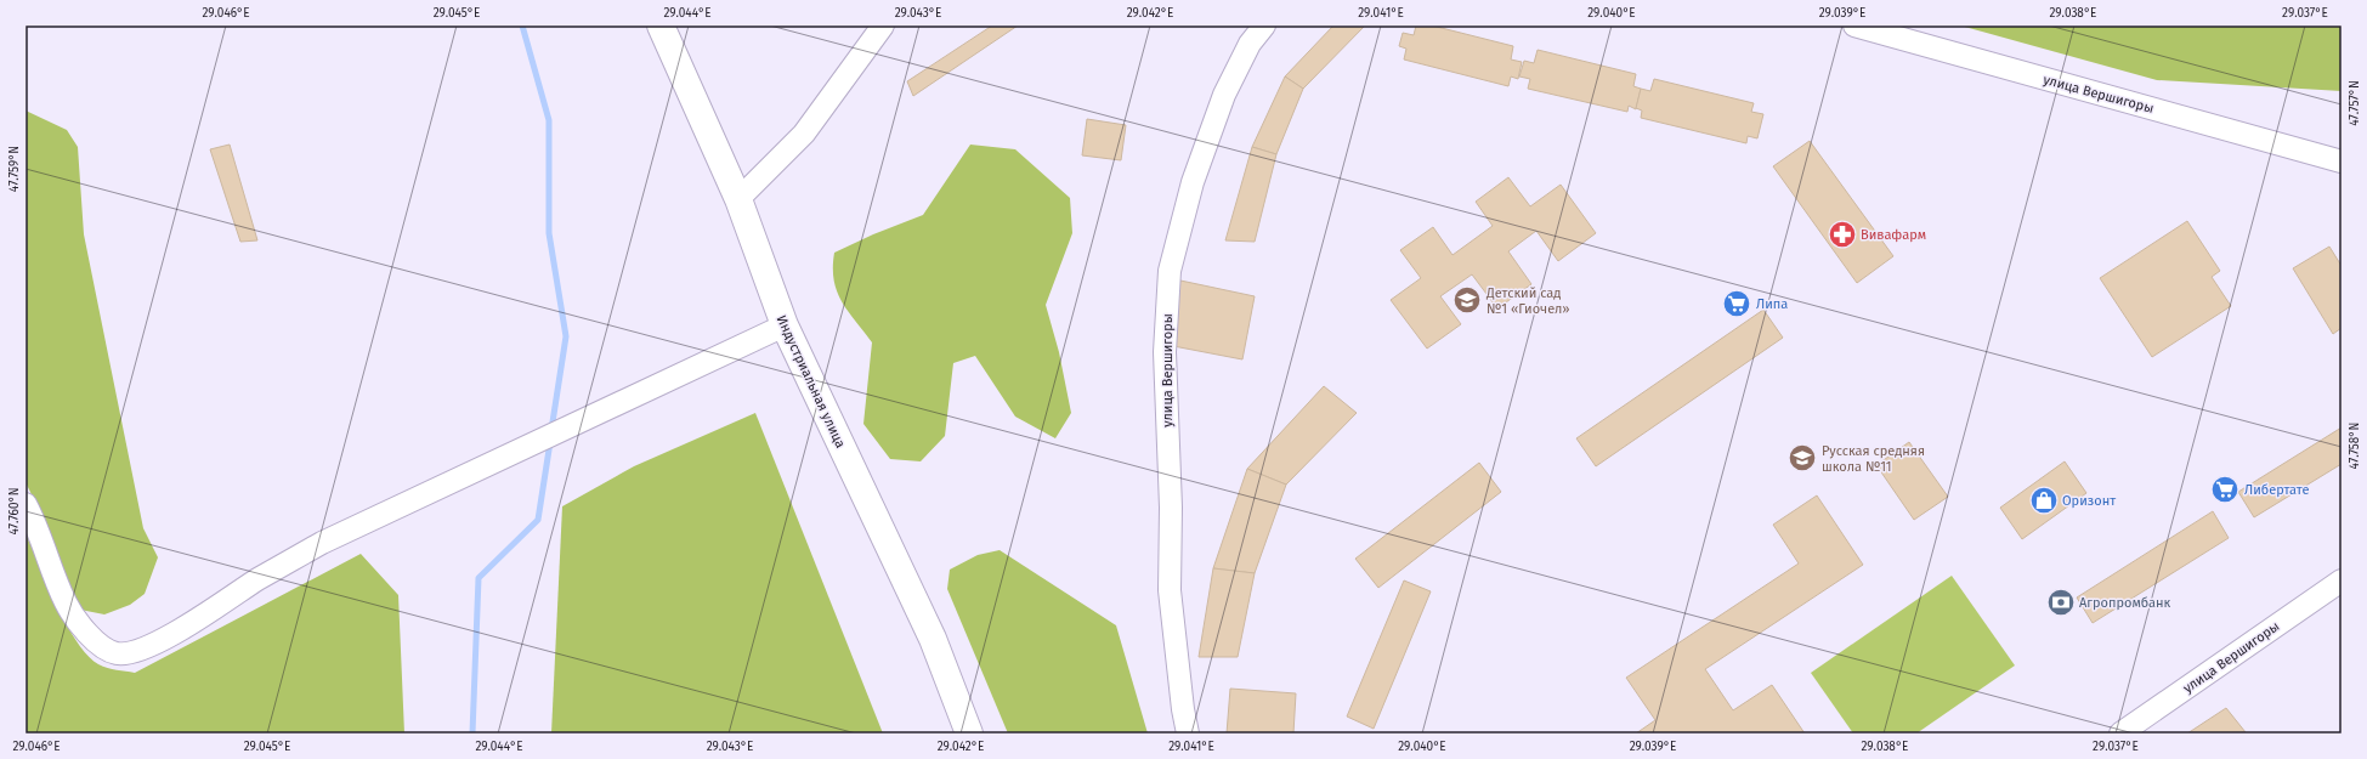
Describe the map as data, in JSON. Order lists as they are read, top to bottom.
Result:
{
  "streets": {
    "main road": ["Индустриальная улица"],
    "street": ["улица Вершигоры"]
  },
  "places": {
    "pharmacy": ["Вивафарм"],
    "school or university": ["Детский сад №1 «Гиочел»", "Русская средняя школа №11"],
    "supermarket": ["Липа", "Либертате"],
    "shop": ["Оризонт"],
    "bank": ["Агропромбанк"]
  },
  "coordinates": [
    "29.046°E",
    "29.045°E",
    "29.044°E",
    "29.043°E",
    "29.042°E",
    "29.041°E",
    "29.040°E",
    "29.039°E",
    "29.038°E",
    "29.037°E",
    "47.757°N",
    "47.759°N",
    "47.758°N",
    "47.760°N"
  ]
}
